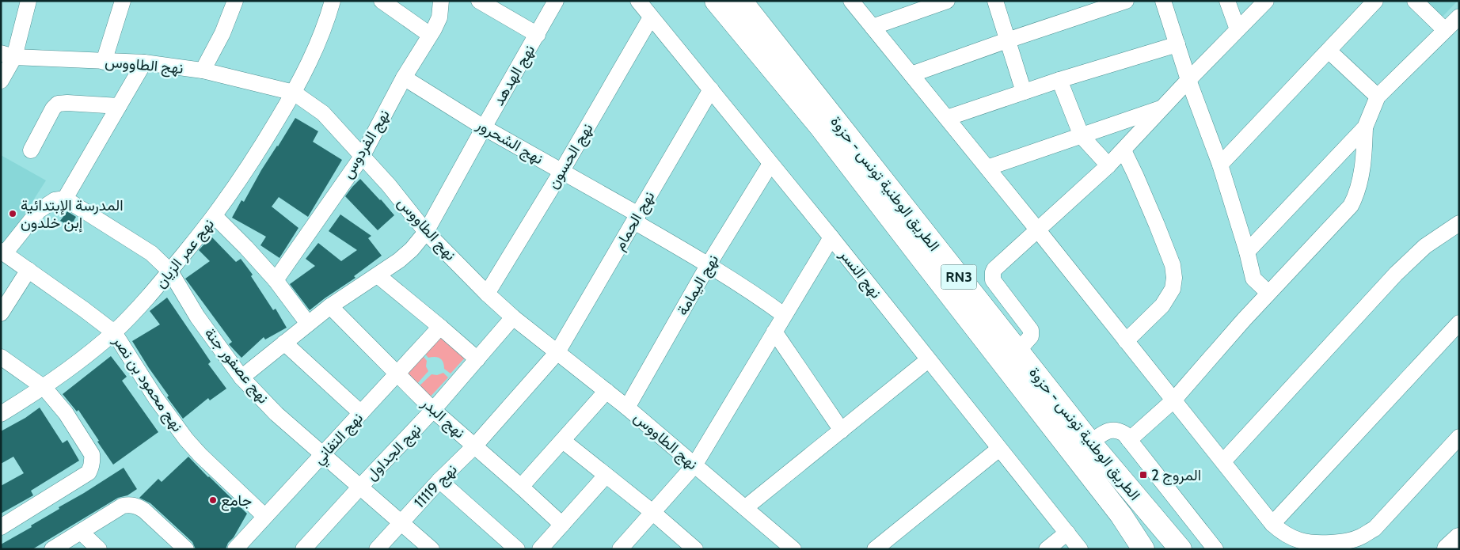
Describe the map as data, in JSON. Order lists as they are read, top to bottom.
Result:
{
  "streets": {
    "highway": ["الطريق الوطنية تونس - حزوة", "RN3"],
    "street": [
      "نهج الطاووس",
      "نهج الهدهد",
      "نهج الشحرور",
      "نهج الفردوس",
      "نهج الحسون",
      "نهج الحمام",
      "نهج عمر الزيان",
      "نهج النسر",
      "نهج اليمامة",
      "نهج عصفور جنة",
      "نهج محمود بن نصر",
      "نهج البدر",
      "نهج التفاني",
      "نهج الجداول",
      "نهج 11119"
    ]
  },
  "crossings": [
    ["نهج الطاووس", "نهج الهدهد"],
    ["نهج الطاووس", "نهج الفردوس"],
    ["نهج الطاووس", "نهج الحسون"],
    ["نهج الطاووس", "نهج الحمام"],
    ["نهج الطاووس", "نهج عمر الزيان"],
    ["نهج الطاووس", "نهج اليمامة"],
    ["نهج الطاووس", "نهج الجداول"],
    ["نهج الطاووس", "نهج 11119"],
    ["نهج الهدهد", "نهج الشحرور"],
    ["نهج الهدهد", "نهج عصفور جنة"],
    ["نهج الهدهد", "نهج البدر"],
    ["نهج الشحرور", "نهج الفردوس"],
    ["نهج الشحرور", "نهج الحسون"],
    ["نهج الشحرور", "نهج الحمام"],
    ["نهج الشحرور", "نهج اليمامة"],
    ["نهج الحسون", "نهج النسر"],
    ["نهج الحمام", "نهج النسر"],
    ["نهج الحمام", "نهج 11119"],
    ["نهج عمر الزيان", "نهج عصفور جنة"],
    ["نهج عمر الزيان", "نهج محمود بن نصر"],
    ["نهج النسر", "نهج اليمامة"],
    ["نهج عصفور جنة", "نهج التفاني"],
    ["نهج عصفور جنة", "نهج الجداول"],
    ["نهج عصفور جنة", "نهج 11119"],
    ["نهج محمود بن نصر", "نهج التفاني"],
    ["نهج البدر", "نهج التفاني"],
    ["نهج البدر", "نهج الجداول"],
    ["نهج البدر", "نهج 11119"]
  ],
  "places": {
    "other": ["المدرسة الإبتدائية إبن خلدون", "جامع"],
    "transit": ["المروج 2"]
  }
}
